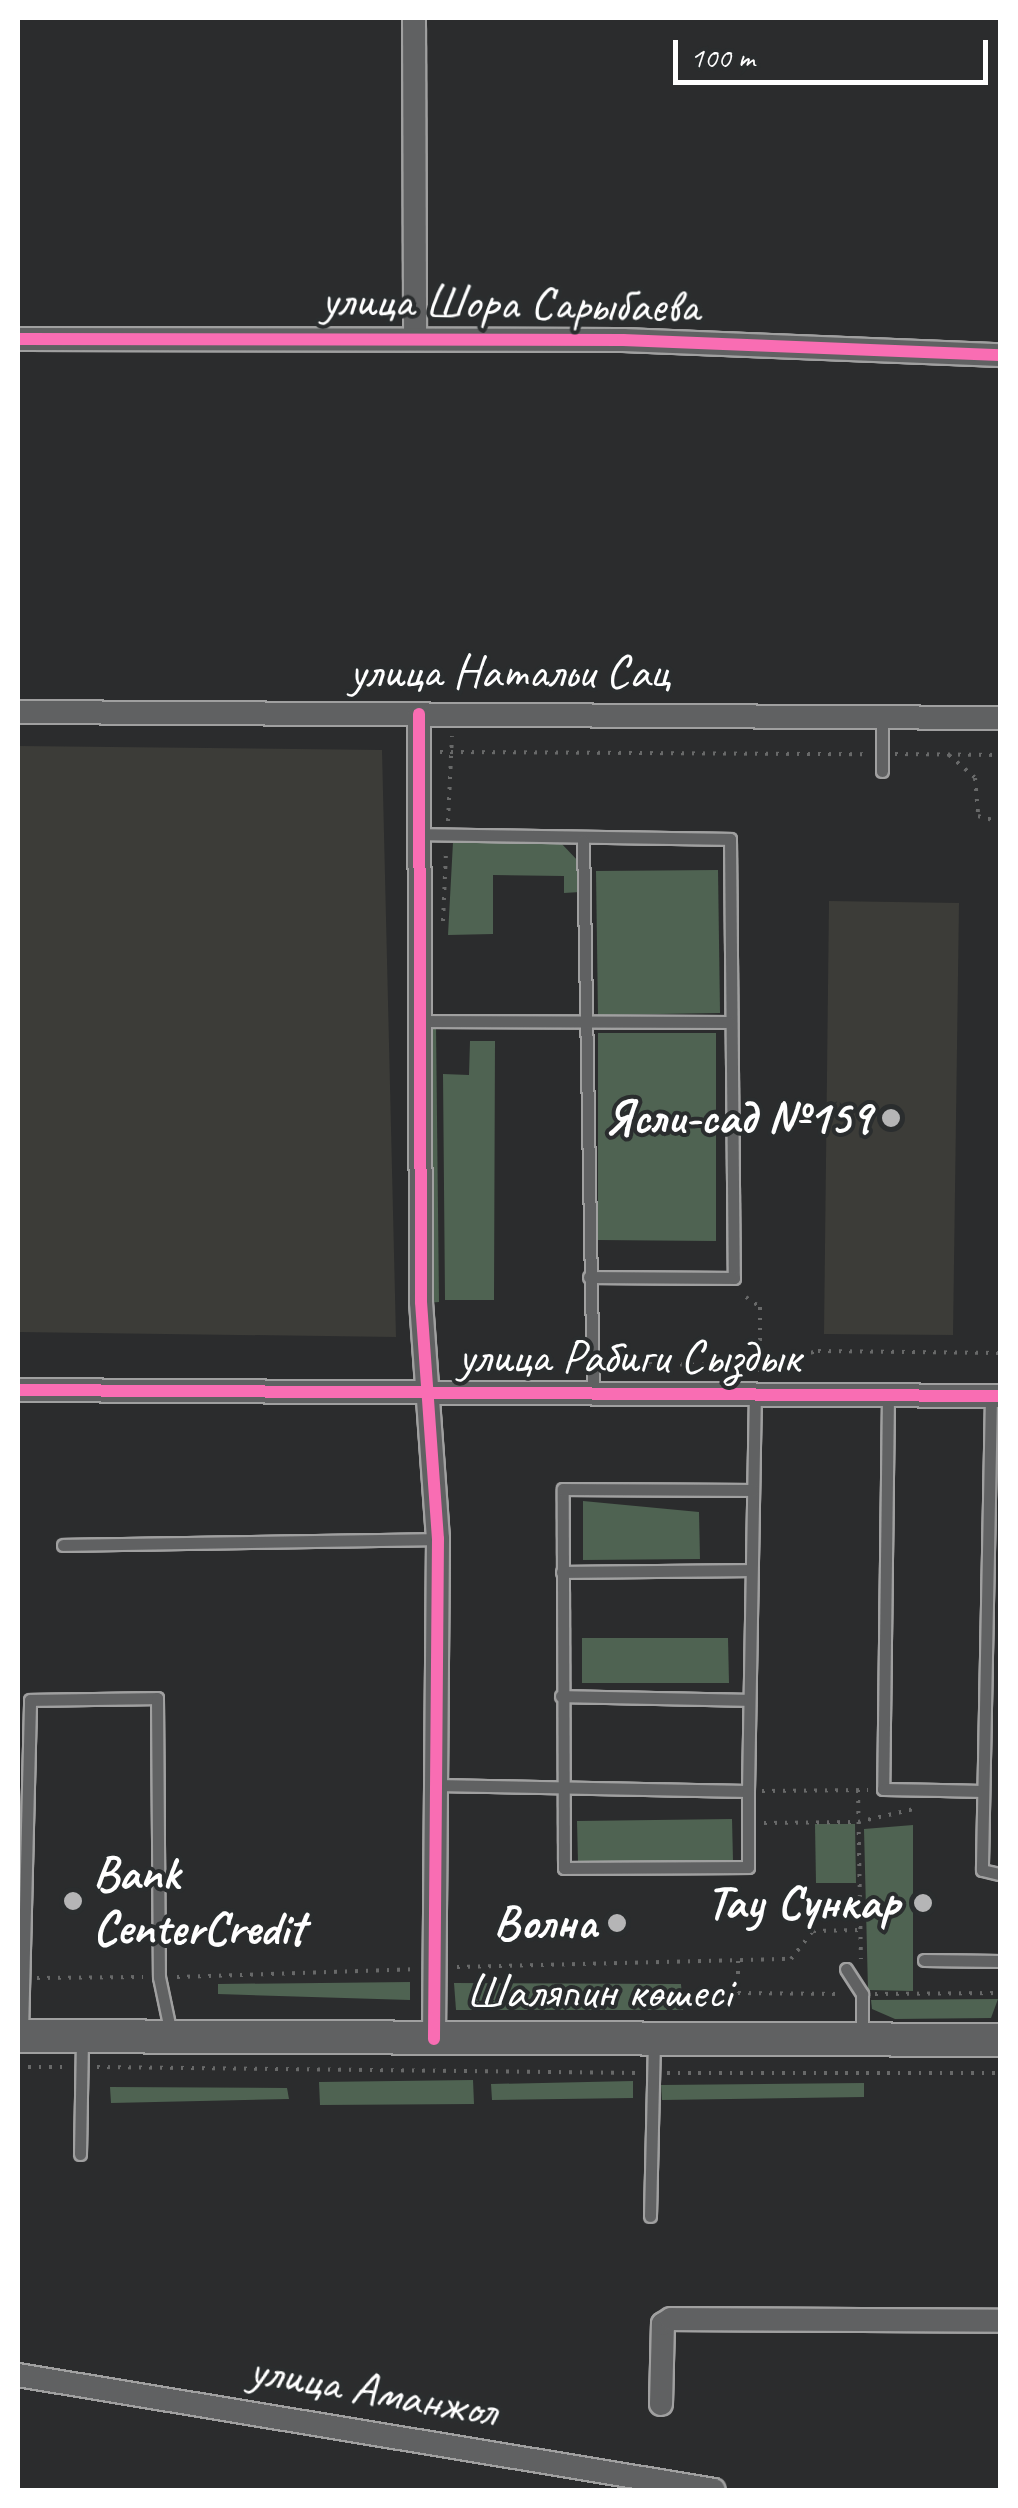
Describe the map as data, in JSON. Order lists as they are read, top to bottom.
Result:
{
  "streets": {
    "main road": ["Шаляпин көшесі"],
    "street": [
      "улица Шора Сарыбаева",
      "улица Натальи Сац",
      "улица Рабиги Сыздык",
      "улица Аманжол"
    ]
  },
  "places": [
    "Ясли-сад №159",
    "Bank CenterCredit",
    "Тау Сункар",
    "Волна"
  ],
  "scale_bar": "100 m"
}
